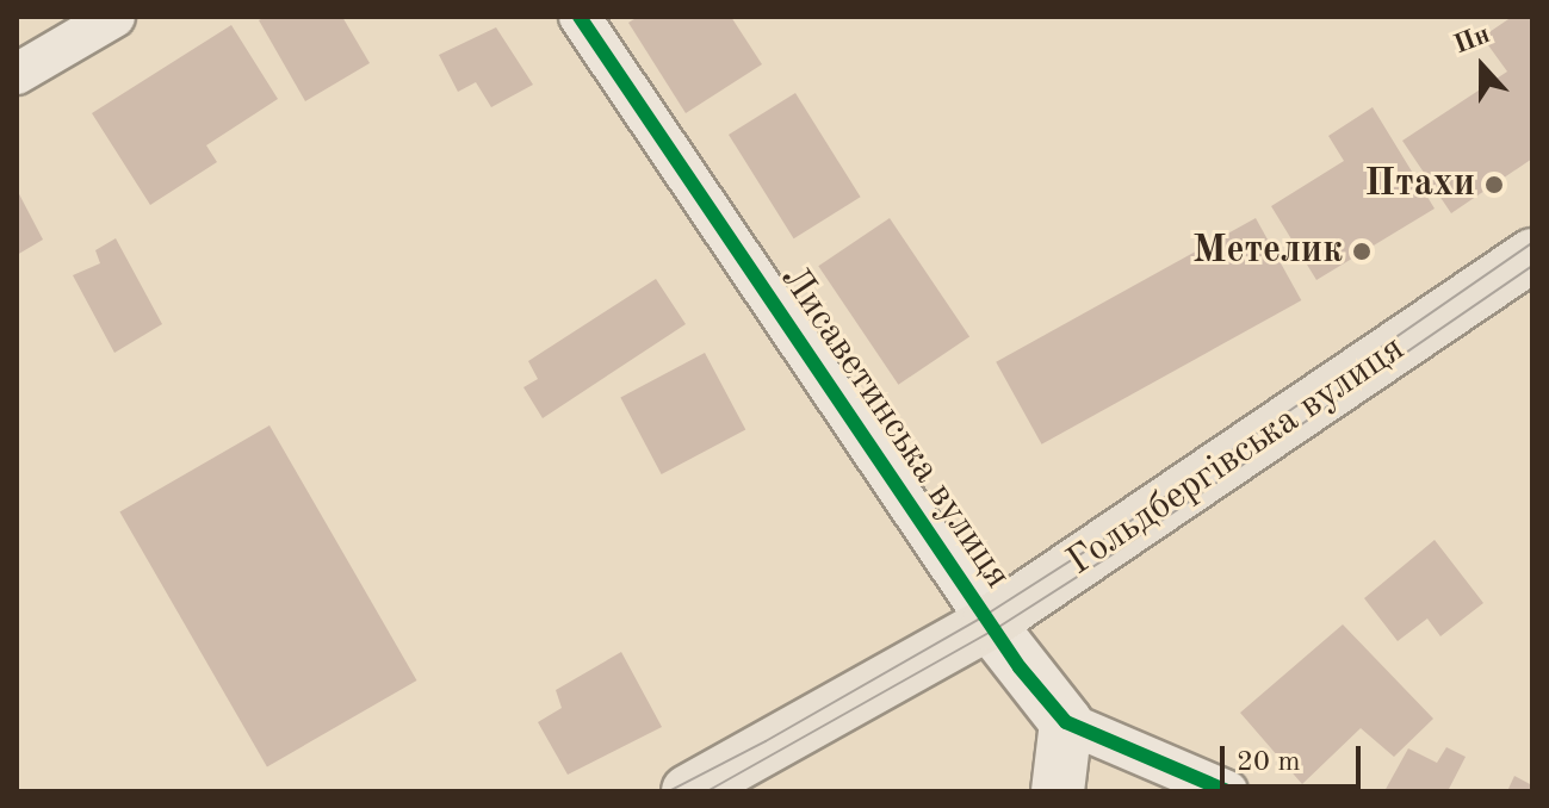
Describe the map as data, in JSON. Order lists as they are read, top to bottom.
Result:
{
  "streets": {
    "main road": ["Гольдбергівська вулиця"],
    "street": ["Лисаветинська вулиця"]
  },
  "crossings": [
    ["Лисаветинська вулиця", "Гольдбергівська вулиця"]
  ],
  "places": ["Птахи", "Метелик"],
  "scale_bar": "20 m",
  "north": "top"
}
